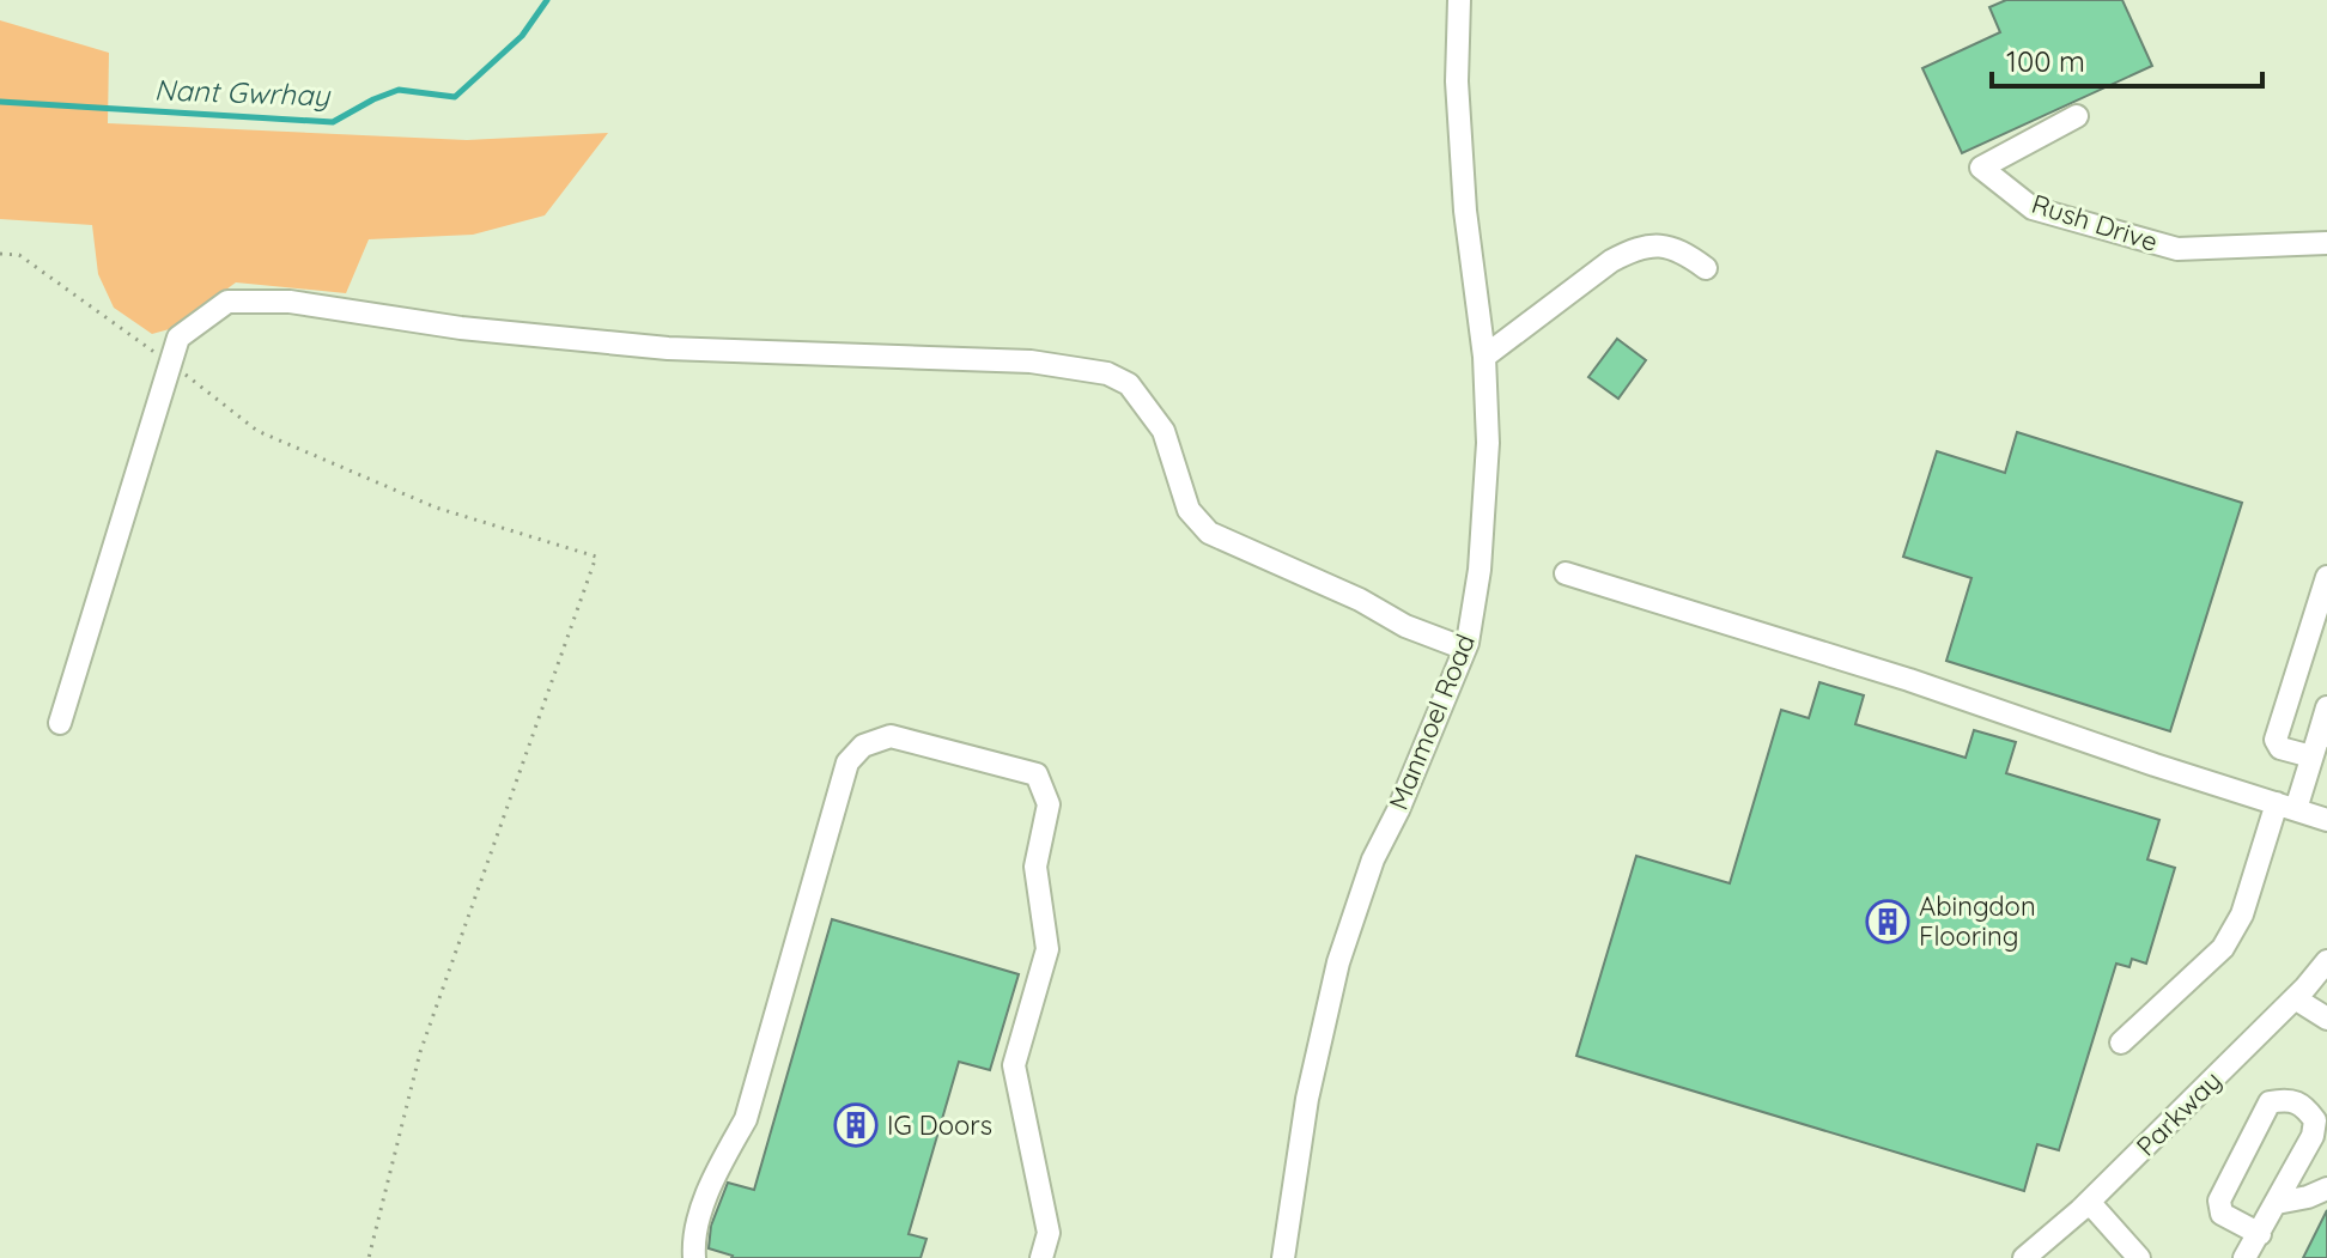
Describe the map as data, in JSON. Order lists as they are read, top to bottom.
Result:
{
  "streets": {
    "street": ["Rush Drive", "Manmoel Road", "Parkway"]
  },
  "water": ["Nant Gwrhay"],
  "places": {
    "building": ["Abingdon Flooring", "IG Doors"]
  },
  "scale_bar": "100 m"
}
